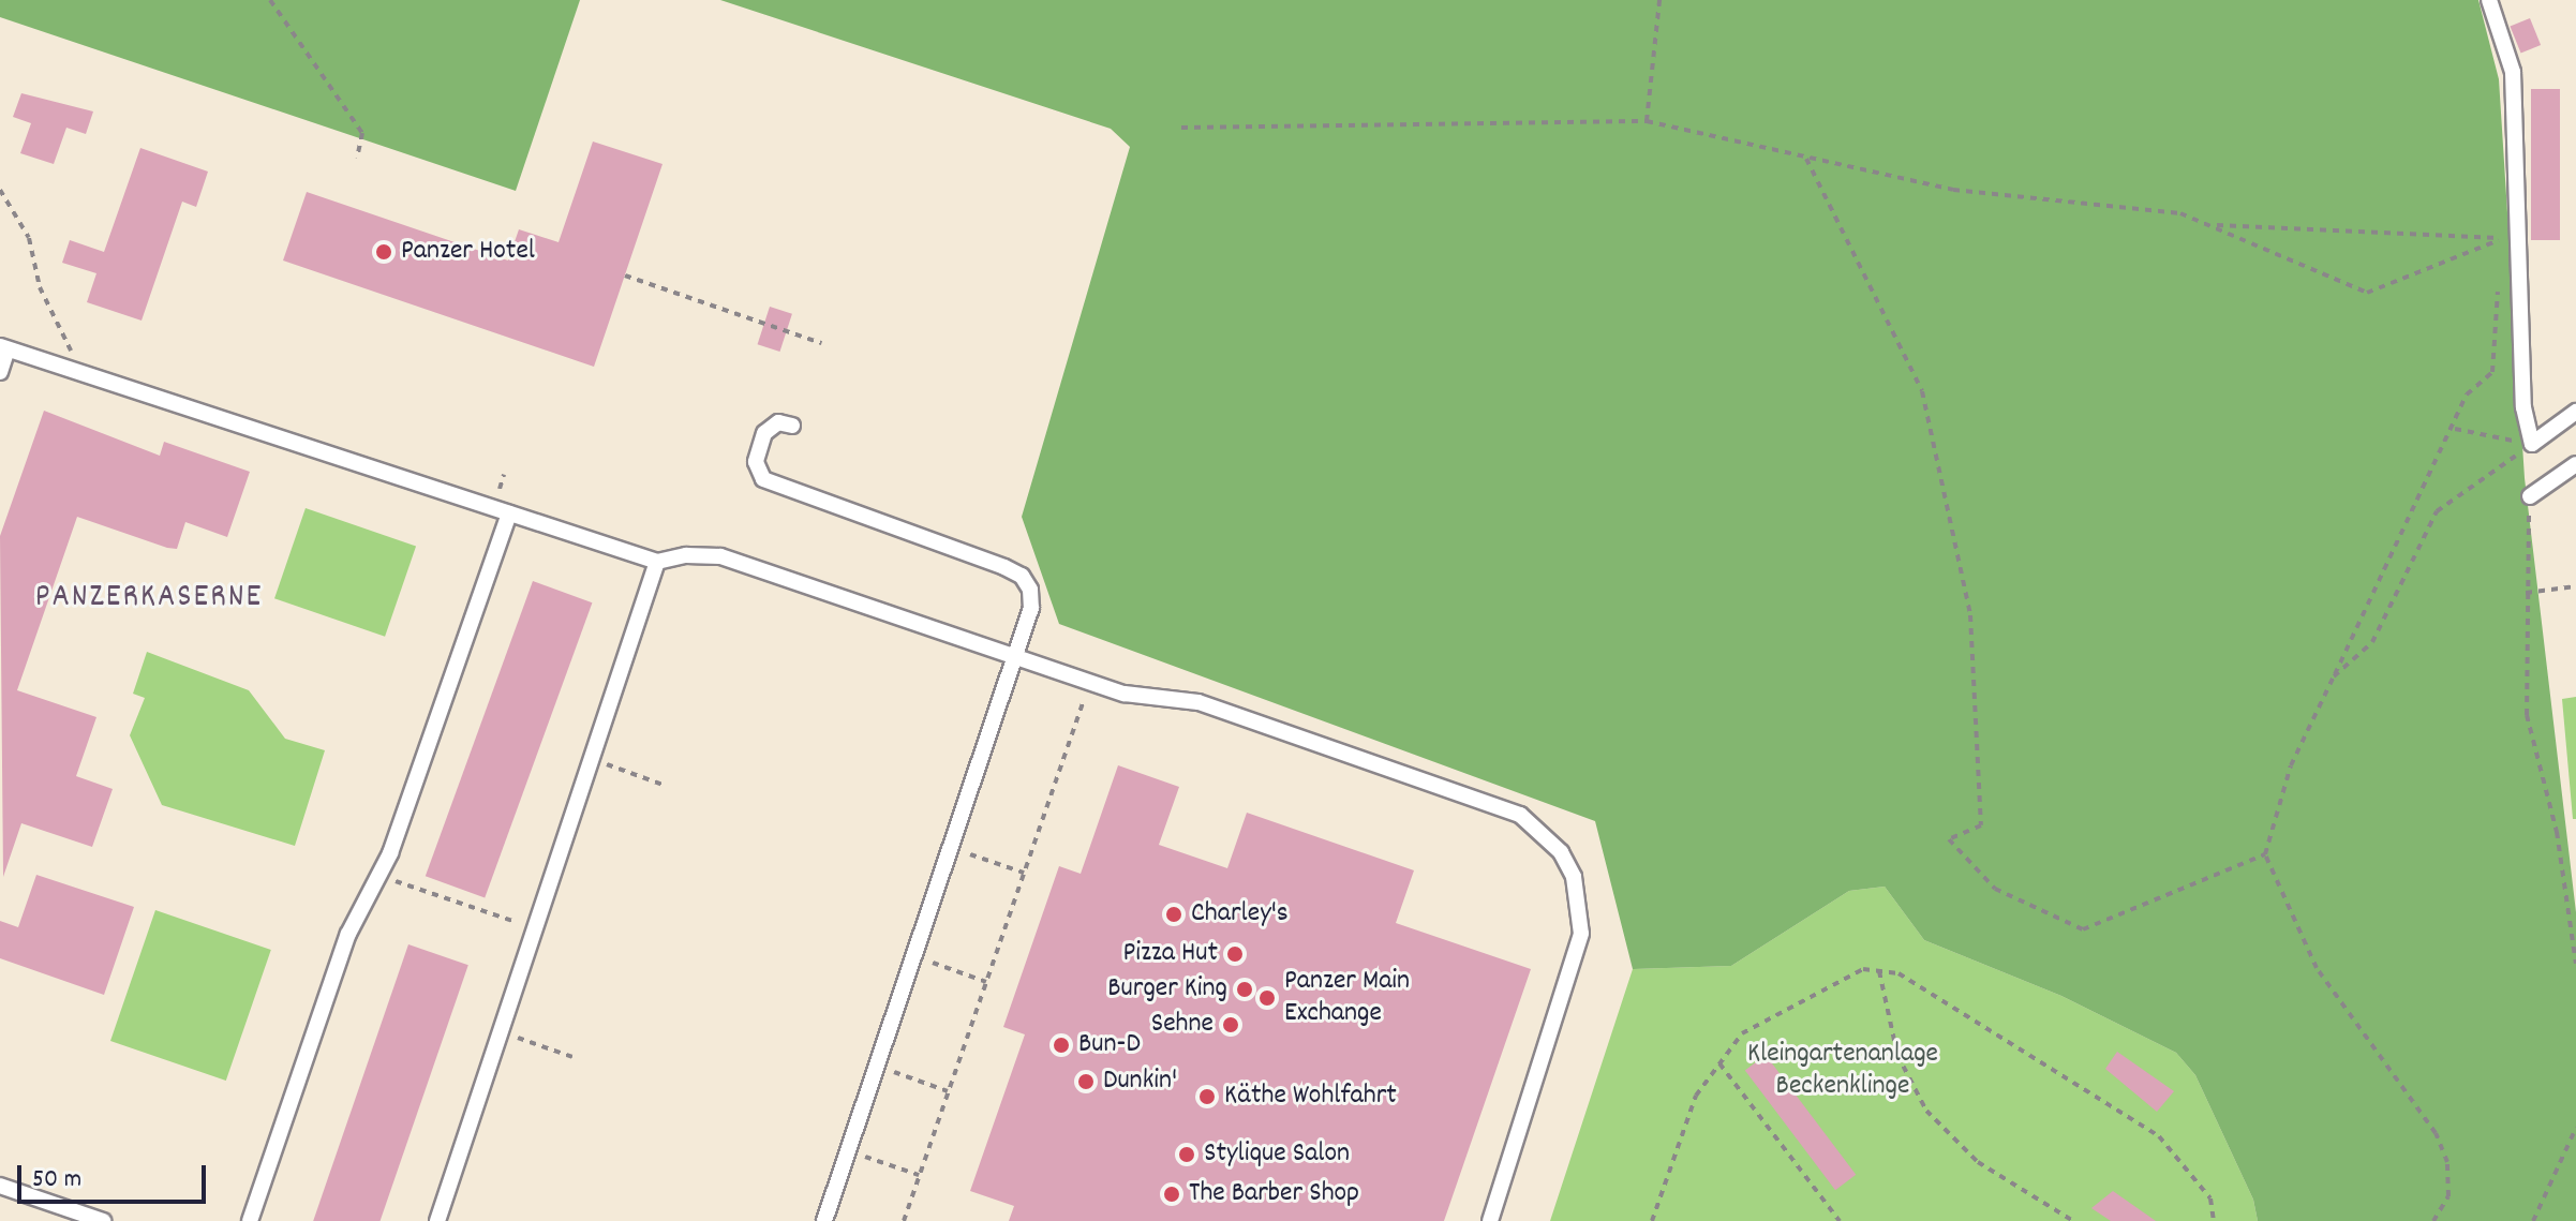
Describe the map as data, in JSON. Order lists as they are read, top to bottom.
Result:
{
  "districts": ["PANZERKASERNE"],
  "parks": ["Kleingartenanlage Beckenklinge"],
  "places": [
    "Panzer Hotel",
    "Charley's",
    "Pizza Hut",
    "Burger King",
    "Panzer Main Exchange",
    "Sehne",
    "Bun-D",
    "Dunkin'",
    "Käthe Wohlfahrt",
    "Stylique Salon",
    "The Barber Shop"
  ],
  "scale_bar": "50 m"
}
